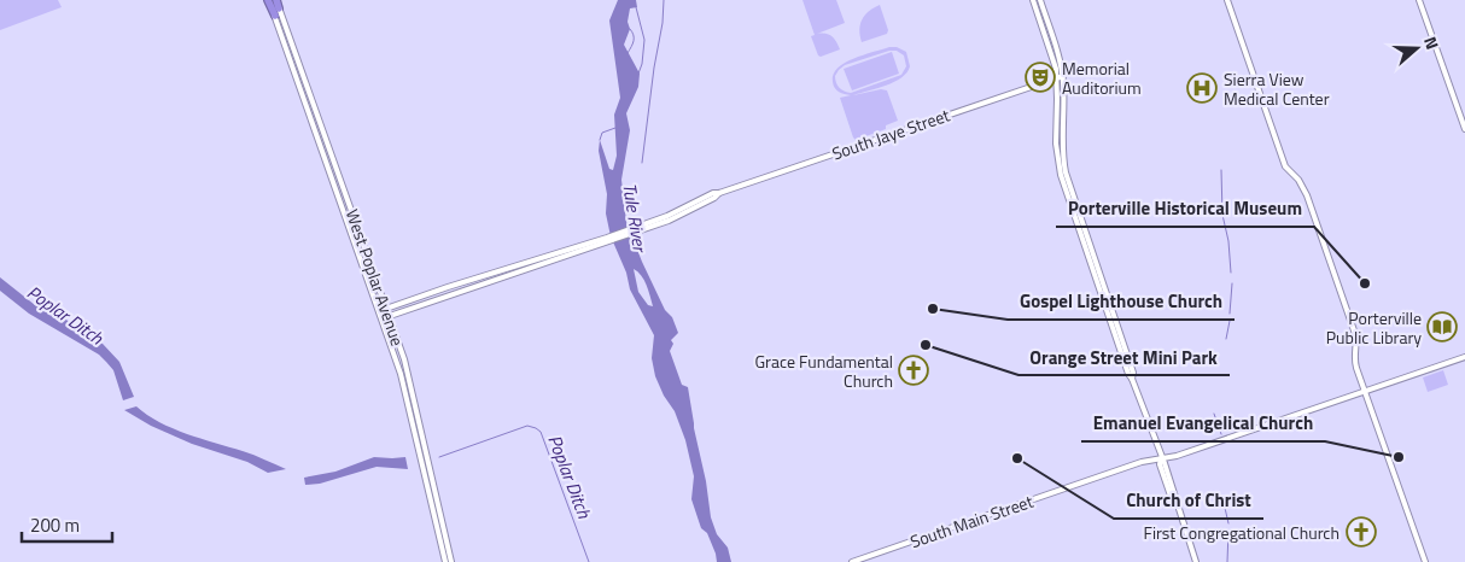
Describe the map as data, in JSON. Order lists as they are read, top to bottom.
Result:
{
  "streets": {
    "main road": ["South Jaye Street", "West Poplar Avenue", "South Main Street"]
  },
  "crossings": [
    ["South Jaye Street", "West Poplar Avenue"]
  ],
  "water": ["Tule River", "Poplar Ditch"],
  "places": {
    "theatre": ["Memorial Auditorium"],
    "hospital": ["Sierra View Medical Center"],
    "other": [
      "Porterville Historical Museum",
      "Gospel Lighthouse Church",
      "Orange Street Mini Park",
      "Emanuel Evangelical Church",
      "Church of Christ"
    ],
    "library": ["Porterville Public Library"],
    "church": ["Grace Fundamental Church", "First Congregational Church"]
  },
  "scale_bar": "200 m",
  "north": "right"
}
